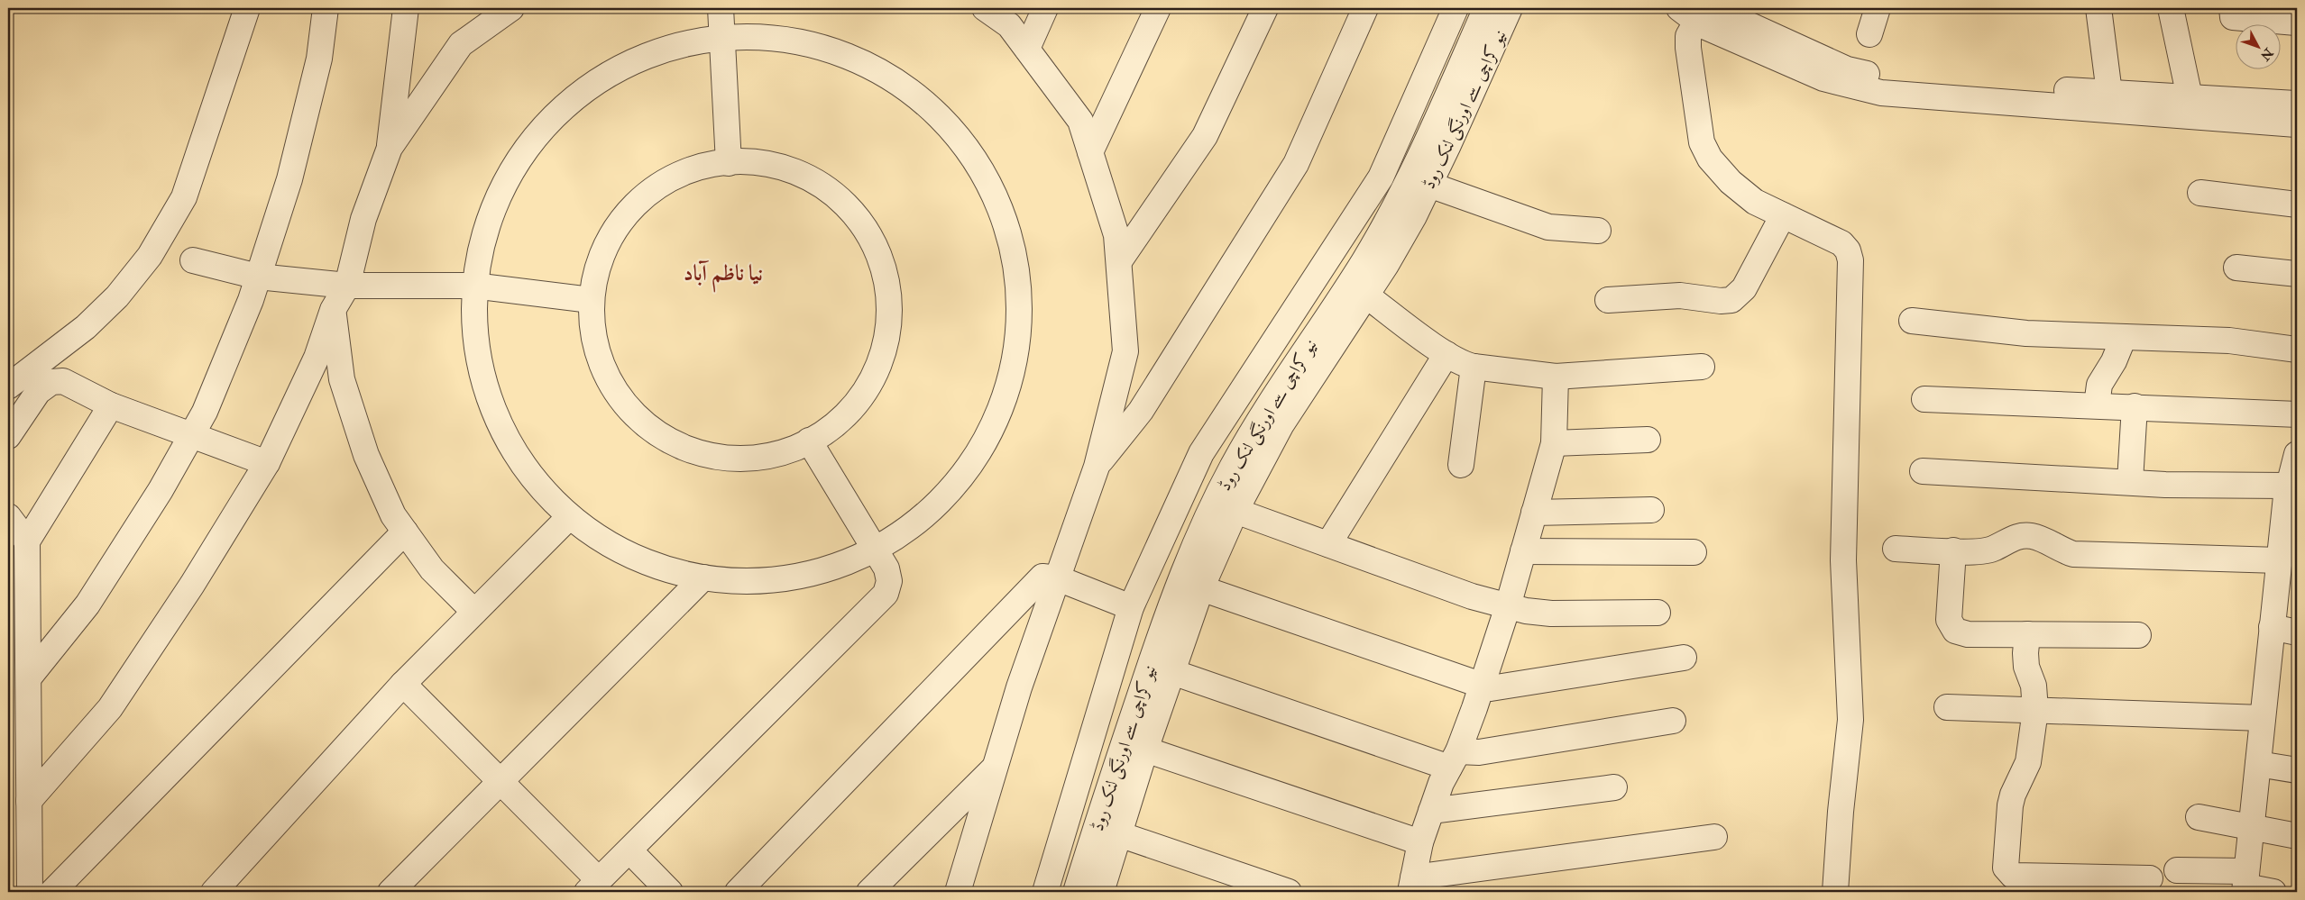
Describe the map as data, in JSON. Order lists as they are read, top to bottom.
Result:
{
  "streets": {
    "street": ["نیو کراچی سے اورنگی لنک روڈ"]
  },
  "districts": ["نیا ناظم آباد"],
  "north": "bottom right"
}
